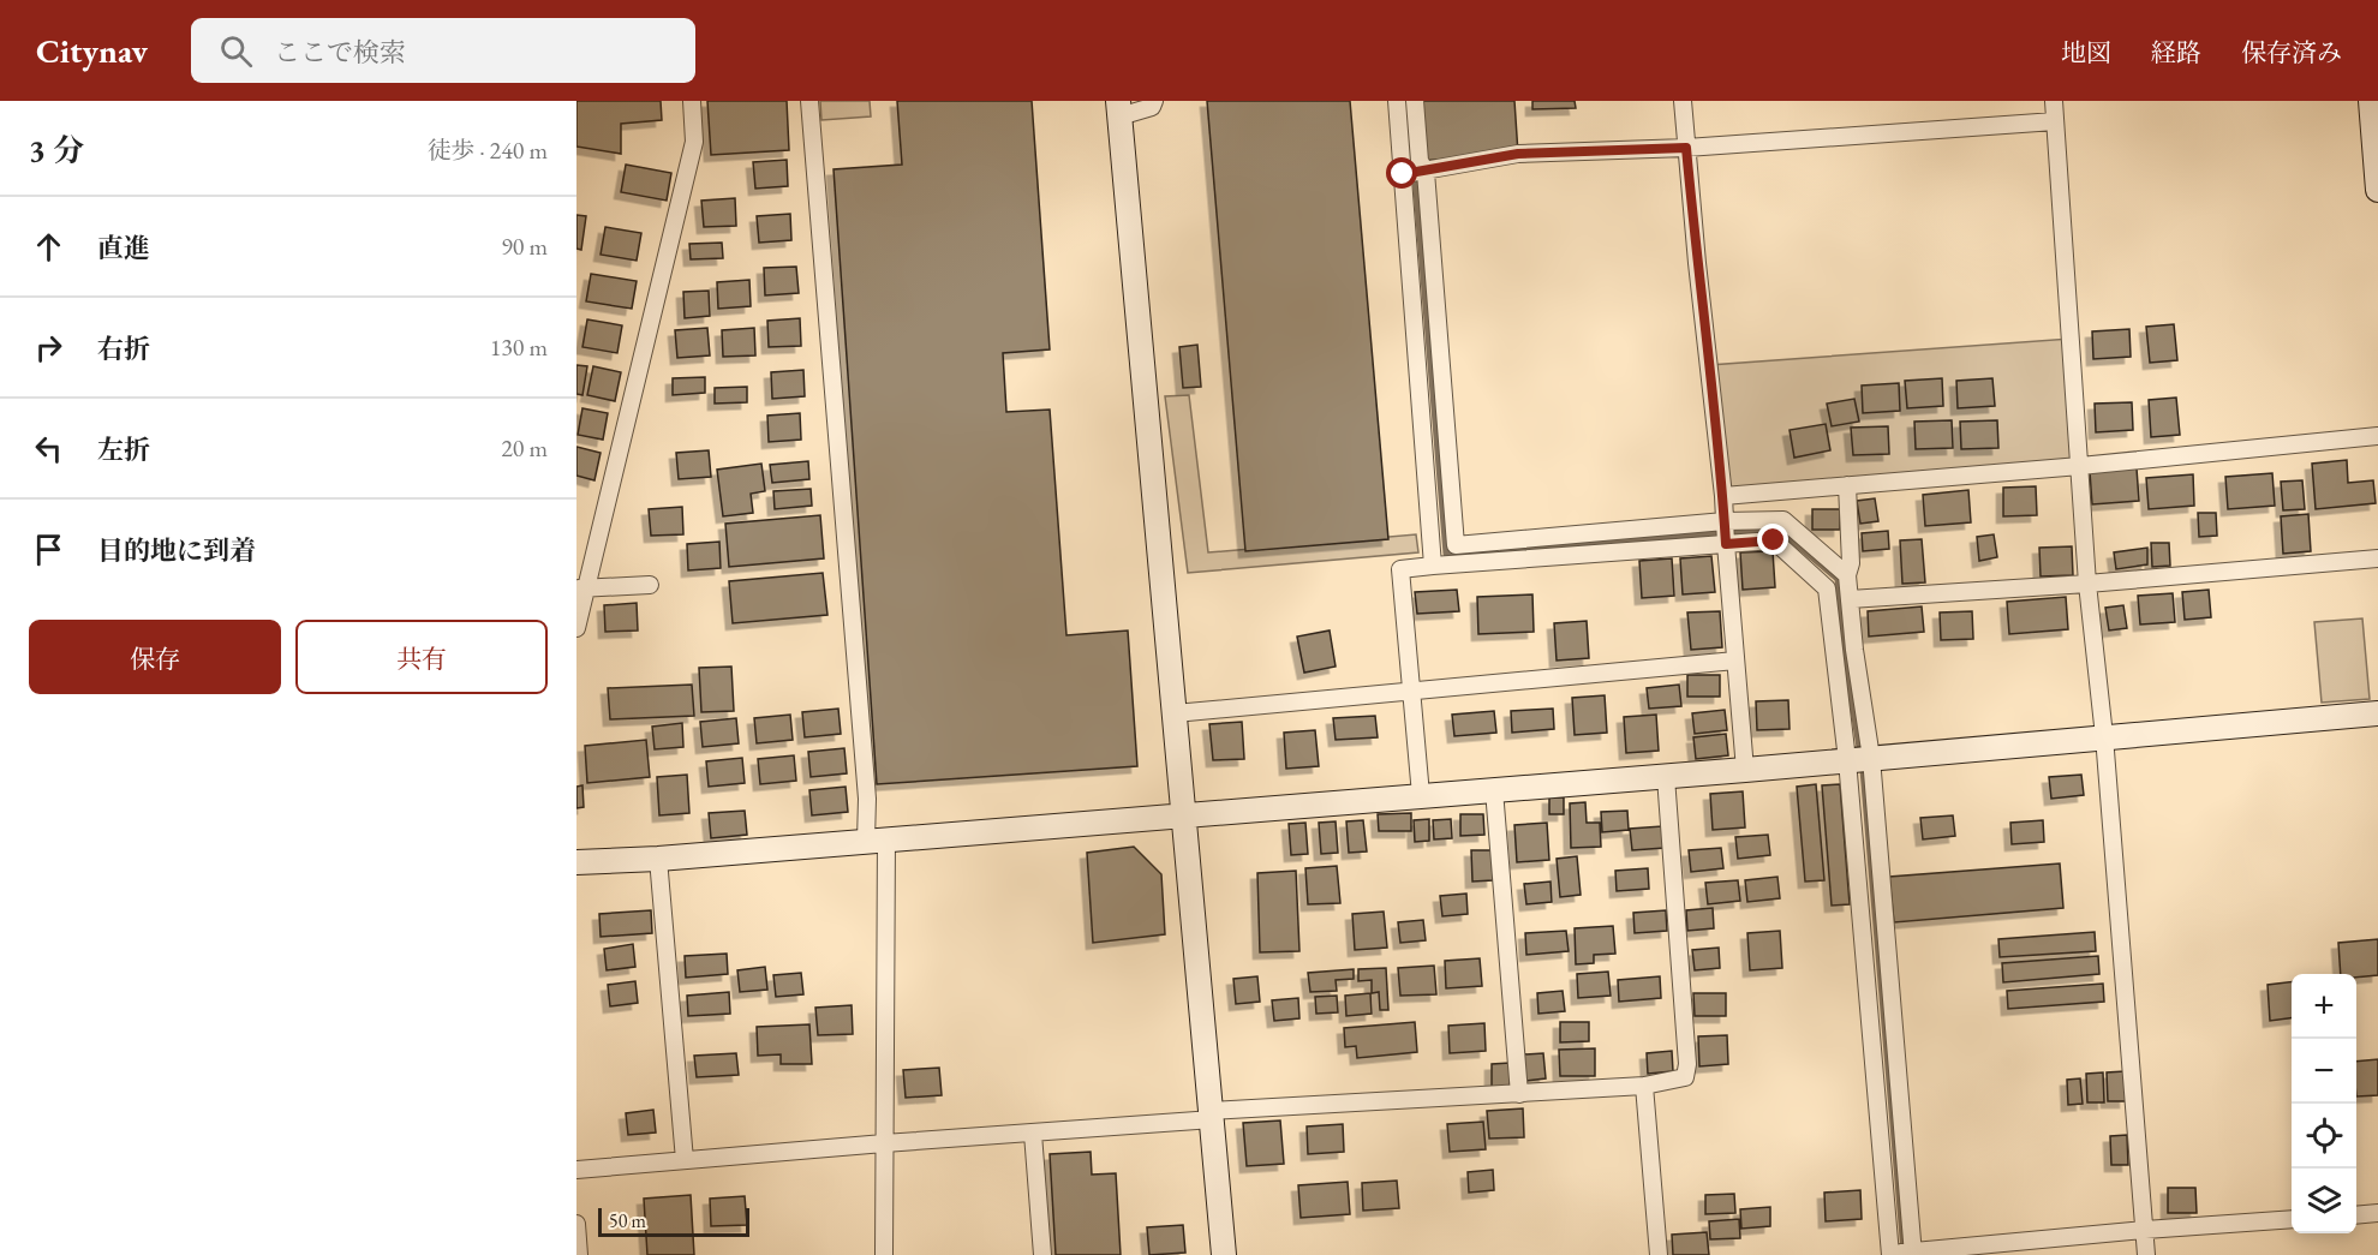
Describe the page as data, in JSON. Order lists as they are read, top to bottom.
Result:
{
  "scale_bar": "50 m",
  "page": {
    "header": "Citynav",
    "search": "ここで検索",
    "nav": ["地図", "経路", "保存済み"],
    "heading": ["3 分", "徒歩 · 240 m"],
    "list": [
      ["直進", "90 m"],
      ["右折", "130 m"],
      ["左折", "20 m"],
      "目的地に到着"
    ],
    "buttons": ["保存", "共有"],
    "map_buttons": ["+", "−"],
    "scale": "50 m"
  }
}
